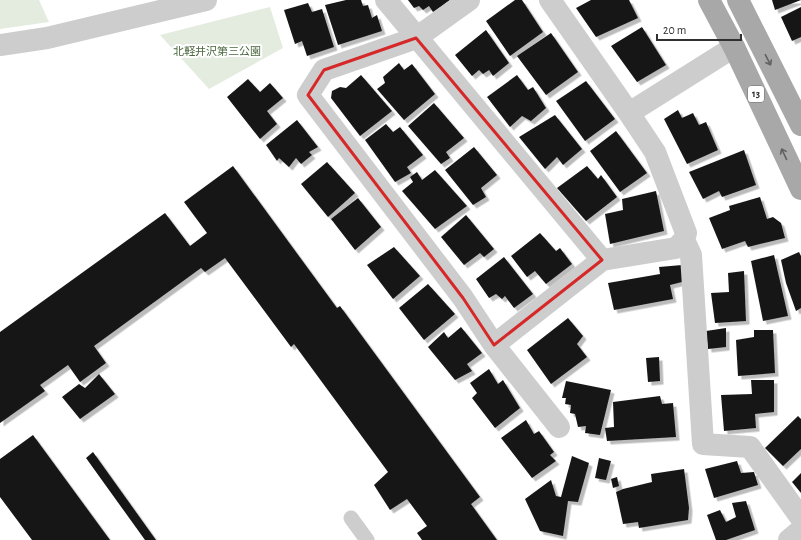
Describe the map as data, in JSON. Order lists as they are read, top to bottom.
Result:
{
  "streets": {
    "main road": ["13"]
  },
  "parks": ["北軽井沢第三公園"],
  "scale_bar": "20 m"
}
